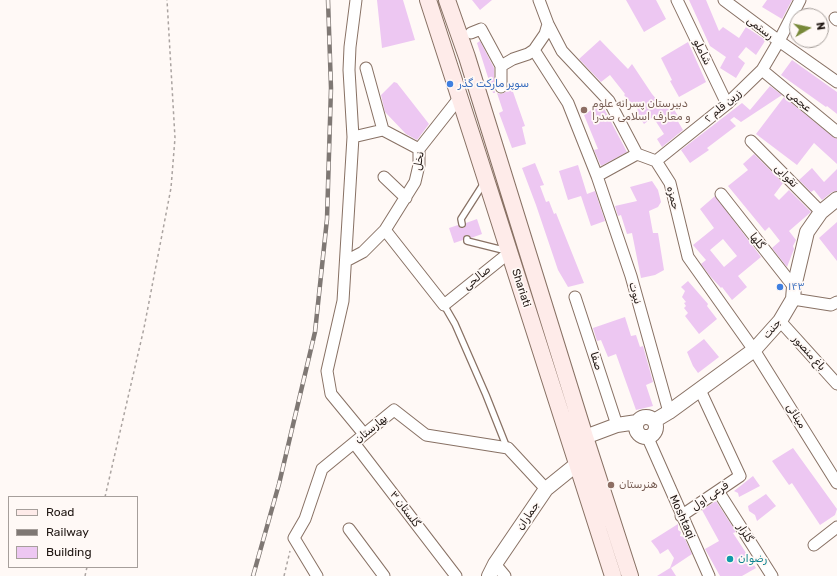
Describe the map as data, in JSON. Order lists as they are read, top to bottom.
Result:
{
  "streets": {
    "main road": ["Shariati"],
    "street": [
      "رستمی",
      "شاملو",
      "عجمی",
      "زرین قلم ۲",
      "نخل",
      "تقوایی",
      "حمزه",
      "گلها",
      "صالحی",
      "نبوت",
      "جنت",
      "باغ منصور",
      "صفا",
      "مینائی",
      "بهارستان",
      "فرعی اول",
      "گلستان ۳",
      "جماران",
      "Moshtaqi",
      "گلزار"
    ]
  },
  "crossings": [
    ["رستمی", "زرین قلم ۲"],
    ["شاملو", "زرین قلم ۲"],
    ["عجمی", "زرین قلم ۲"],
    ["زرین قلم ۲", "حمزه"],
    ["نخل", "Shariati"],
    ["تقوایی", "جنت"],
    ["حمزه", "جنت"],
    ["حمزه", "مینائی"],
    ["گلها", "جنت"],
    ["صالحی", "Shariati"],
    ["Shariati", "جماران"],
    ["نبوت", "جنت"],
    ["جنت", "باغ منصور"],
    ["جنت", "مینائی"],
    ["جنت", "فرعی اول"],
    ["جنت", "Moshtaqi"],
    ["بهارستان", "گلستان ۳"],
    ["فرعی اول", "Moshtaqi"],
    ["فرعی اول", "گلزار"]
  ],
  "places": [
    "سوپر مارکت گذر",
    "دبیرستان پسرانه علوم و معارف اسلامی صدرا",
    "۱۴۳",
    "هنرستان",
    "رضوان"
  ],
  "legend": ["Road", "Railway", "Building"],
  "north": "right"
}
